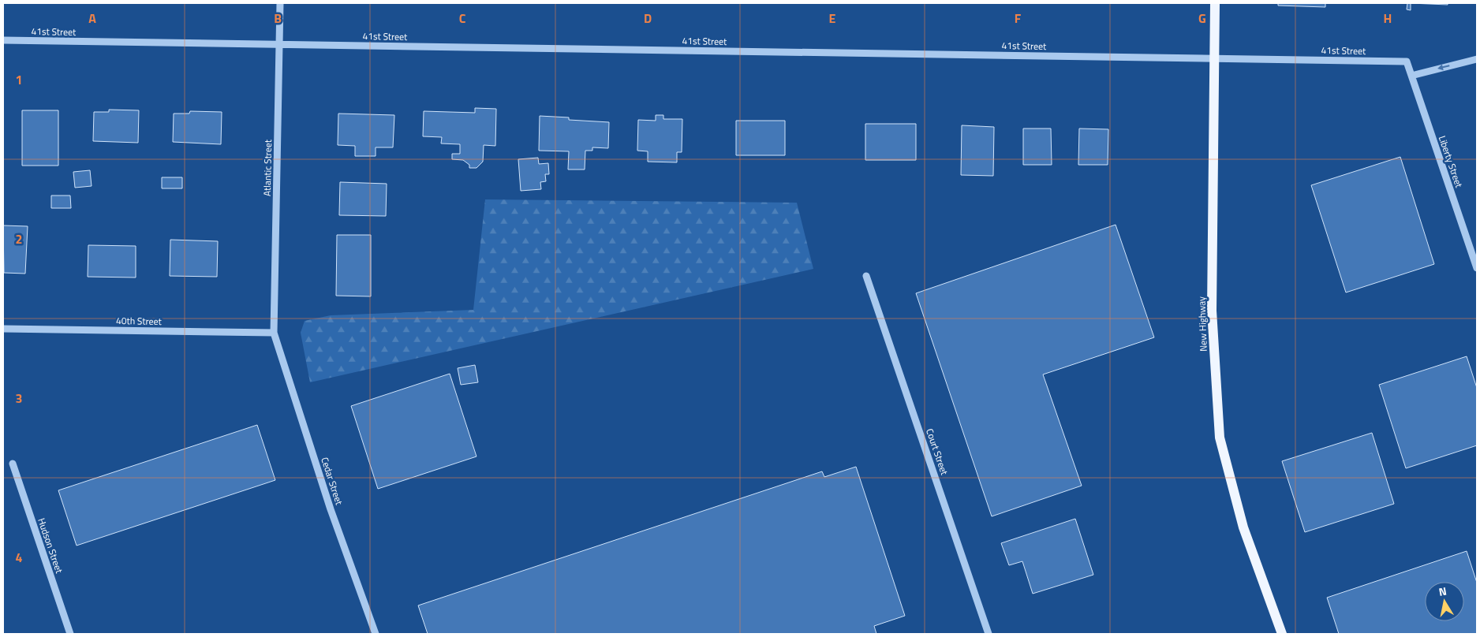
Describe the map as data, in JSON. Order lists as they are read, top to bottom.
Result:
{
  "streets": {
    "main road": ["New Highway"],
    "street": [
      "41st Street",
      "Liberty Street",
      "Atlantic Street",
      "40th Street",
      "Court Street",
      "Cedar Street",
      "Hudson Street"
    ]
  },
  "crossings": [
    ["41st Street", "Liberty Street"],
    ["41st Street", "Atlantic Street"],
    ["41st Street", "New Highway"],
    ["Atlantic Street", "40th Street"],
    ["Atlantic Street", "Cedar Street"],
    ["40th Street", "Cedar Street"]
  ],
  "north": "top",
  "grid": {
    "columns": [
      "A",
      "B",
      "C",
      "D",
      "E",
      "F",
      "G",
      "H"
    ],
    "rows": [
      "1",
      "2",
      "3",
      "4"
    ]
  }
}
